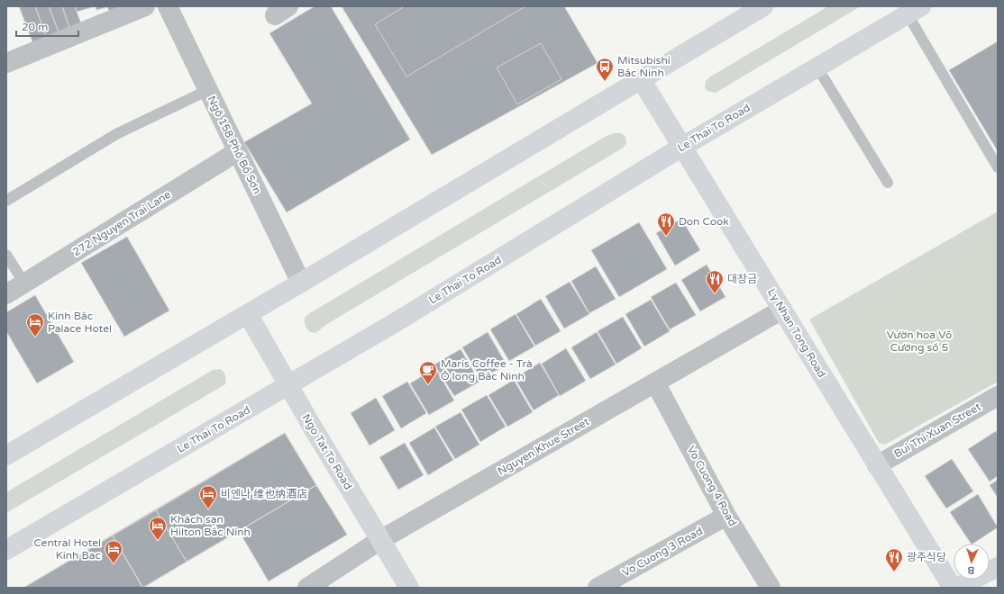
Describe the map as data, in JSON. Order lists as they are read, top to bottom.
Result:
{
  "streets": {
    "main road": ["Le Thai To Road", "Ly Nhan Tong Road", "Ngo Tat To Road"],
    "street": [
      "Ngõ 158 Phố Bồ Sơn",
      "272 Nguyen Trai Lane",
      "Bui Thi Xuan Street",
      "Nguyen Khue Street",
      "Vo Cuong 4 Road",
      "Vo Cuong 3 Road"
    ]
  },
  "crossings": [
    ["Le Thai To Road", "Ly Nhan Tong Road"],
    ["Le Thai To Road", "Ngo Tat To Road"],
    ["Ngõ 158 Phố Bồ Sơn", "272 Nguyen Trai Lane"],
    ["Ly Nhan Tong Road", "Bui Thi Xuan Street"],
    ["Ly Nhan Tong Road", "Nguyen Khue Street"],
    ["Nguyen Khue Street", "Ngo Tat To Road"],
    ["Nguyen Khue Street", "Vo Cuong 4 Road"],
    ["Vo Cuong 4 Road", "Vo Cuong 3 Road"]
  ],
  "parks": ["Vườn hoa Võ Cường số 5"],
  "places": {
    "bus stop": ["Mitsubishi Bắc Ninh"],
    "restaurant": ["Don Cook", "대장금", "광주식당"],
    "hotel": [
      "Kinh Bắc Palace Hotel",
      "비엔나 维也纳酒店",
      "Khách sạn Hilton Bắc Ninh",
      "Central Hotel Kinh Bac"
    ],
    "cafe": ["Maris Coffee - Trà Ô long Bắc Ninh"]
  },
  "scale_bar": "20 m",
  "north": "bottom"
}
